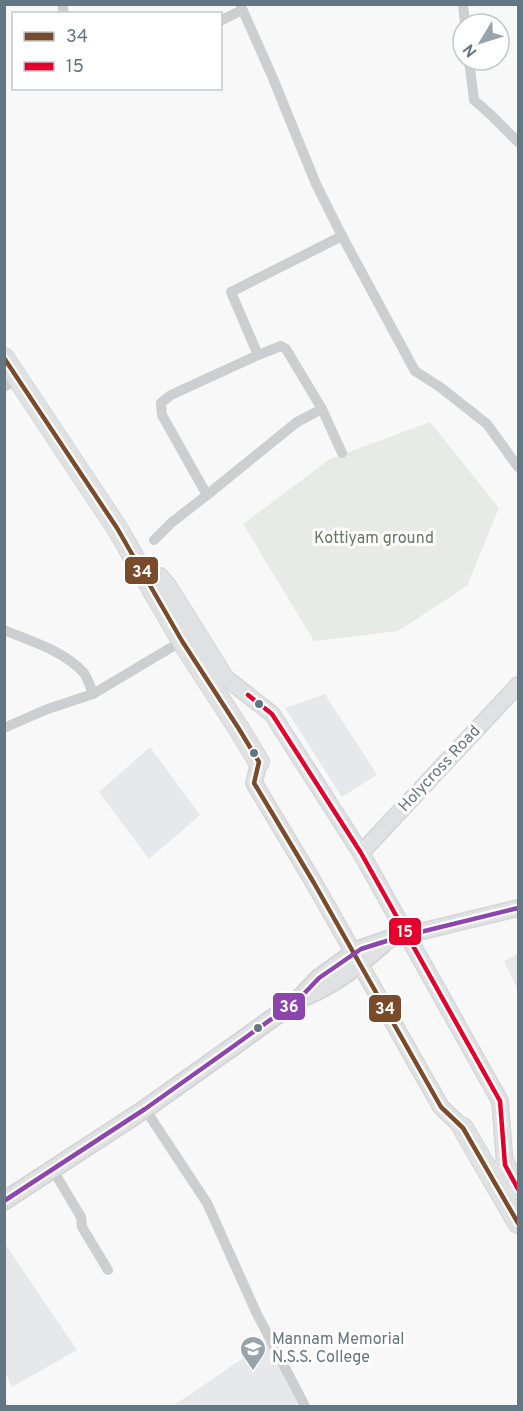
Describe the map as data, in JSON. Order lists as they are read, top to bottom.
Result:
{
  "streets": {
    "street": ["Holycross Road"]
  },
  "parks": ["Kottiyam ground"],
  "places": {
    "school or university": ["Mannam Memorial N.S.S. College"]
  },
  "lines": ["transit line 34", "transit line 15", "transit line 36"],
  "legend": ["34", "15"],
  "north": "bottom left"
}
